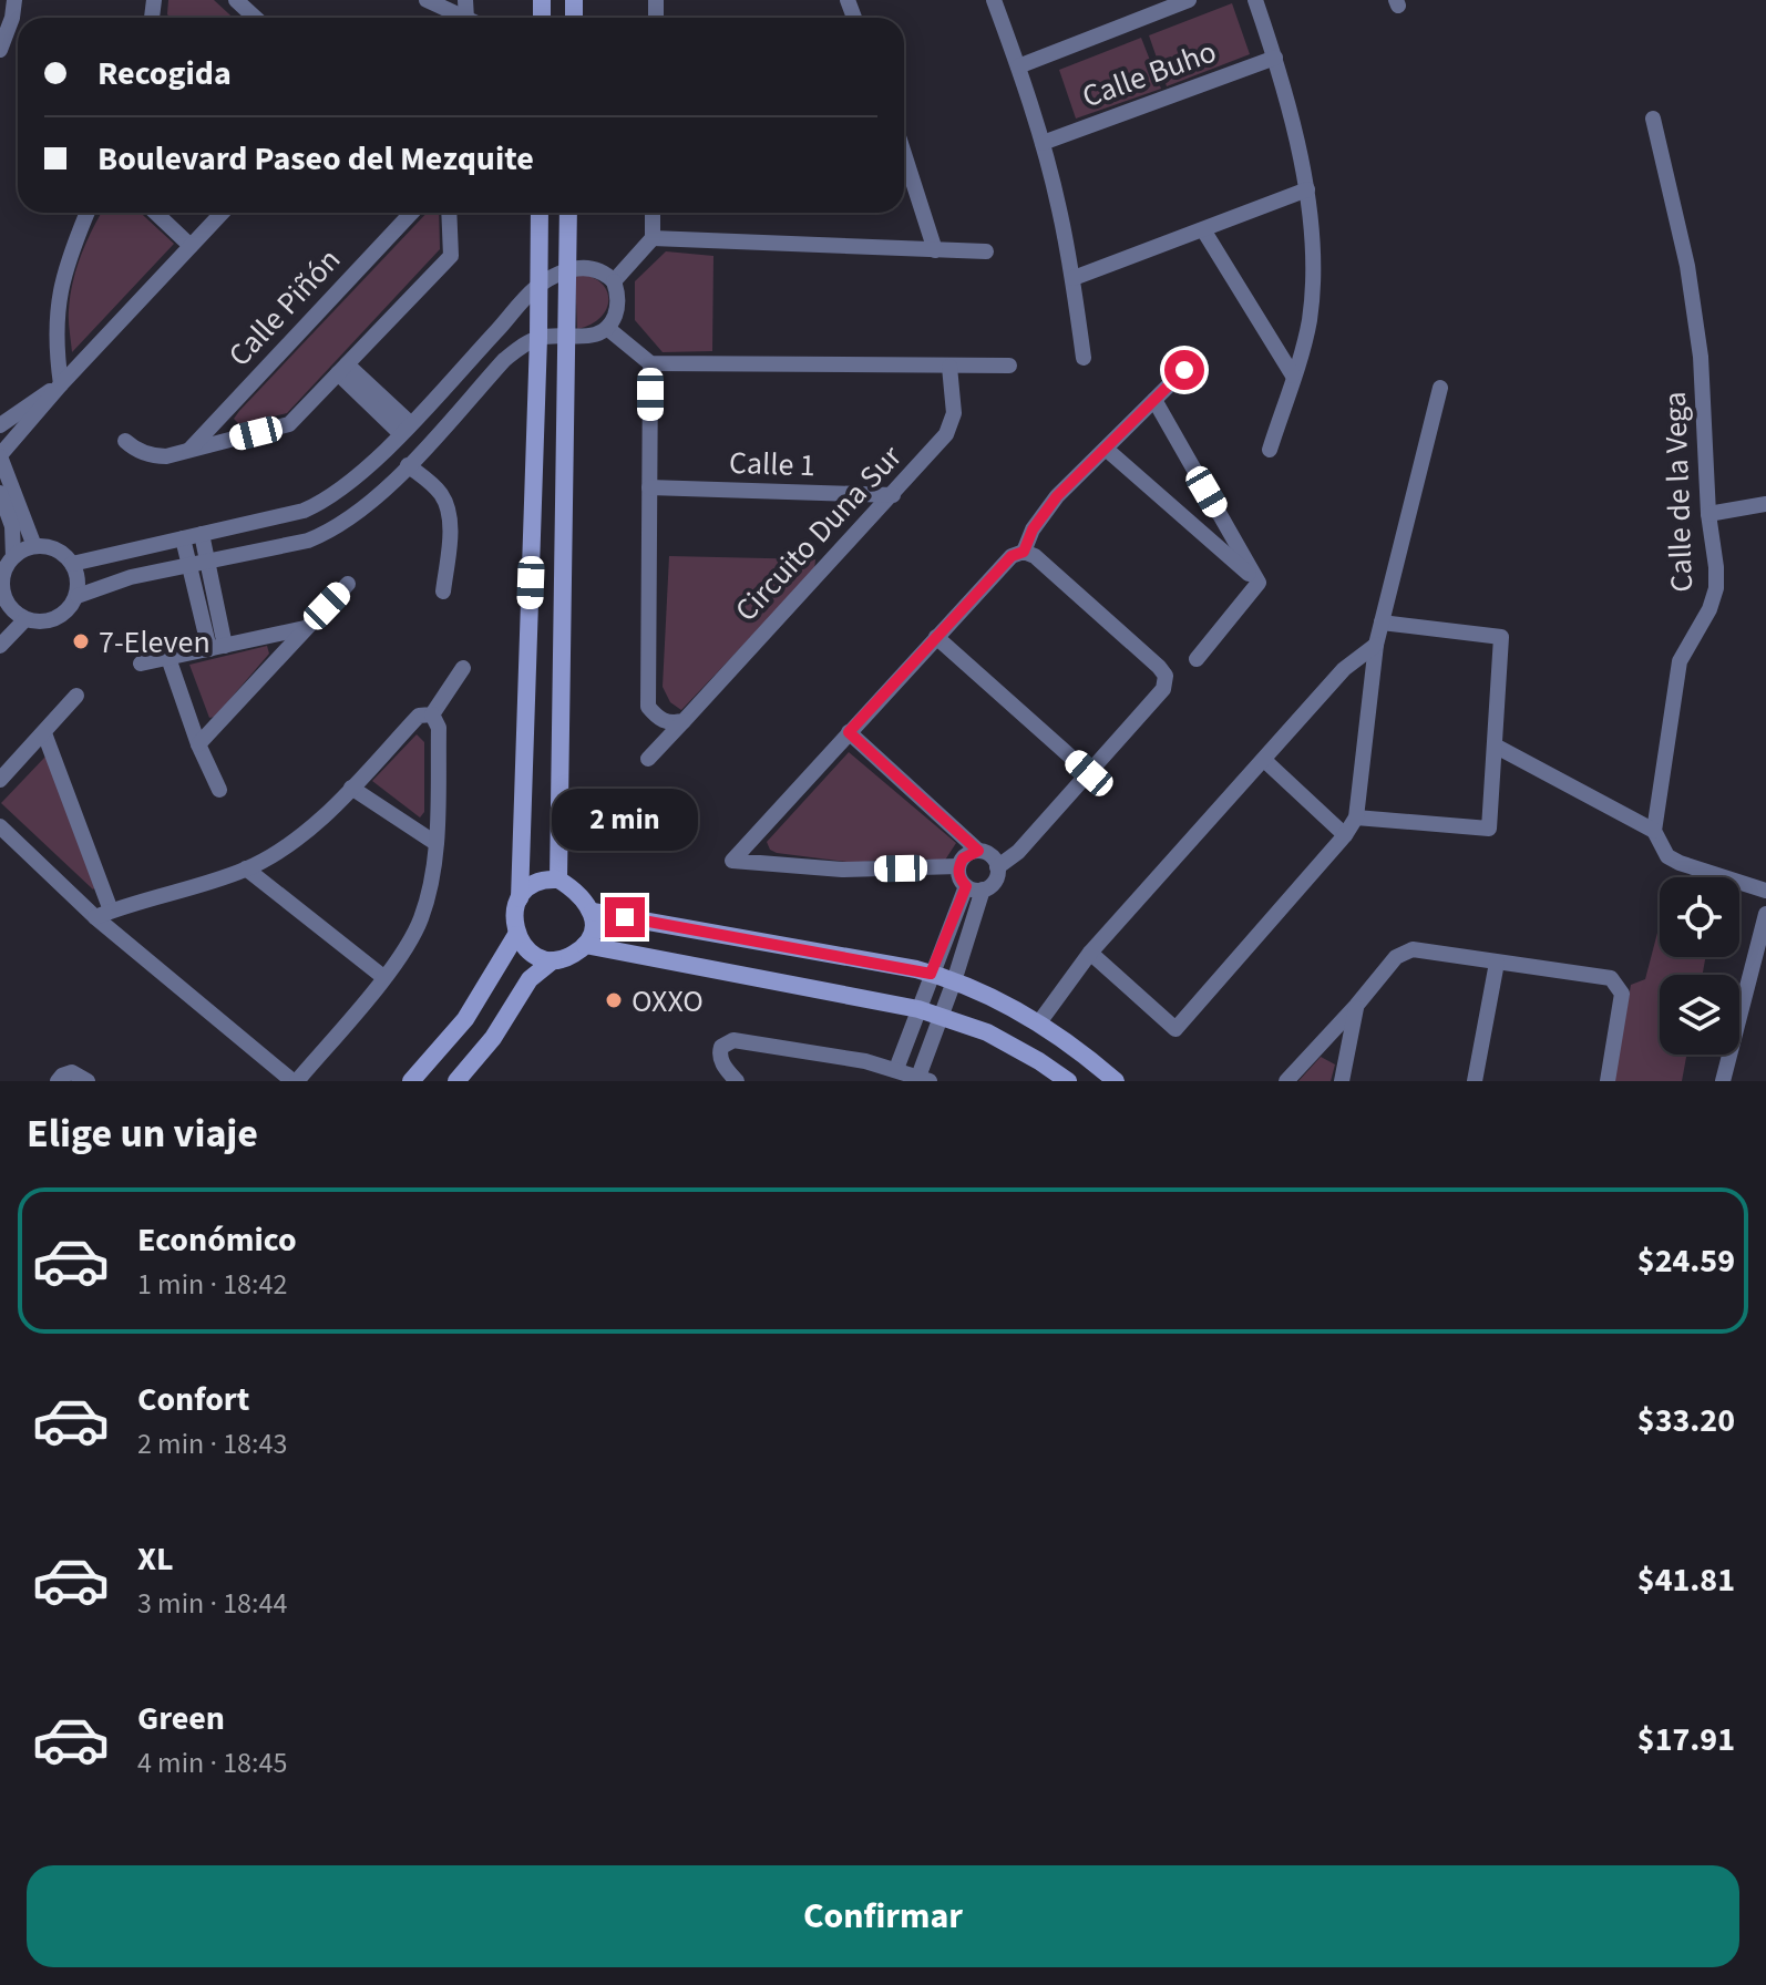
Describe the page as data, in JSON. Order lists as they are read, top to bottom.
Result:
{
  "streets": {
    "street": [
      "Calle Buho",
      "Calle Piñón",
      "Calle 1",
      "Calle de la Vega",
      "Circuito Duna Sur"
    ]
  },
  "crossings": [
    ["Calle 1", "Circuito Duna Sur"]
  ],
  "places": ["7-Eleven", "OXXO"],
  "page": {
    "banner": ["Recogida", "Boulevard Paseo del Mezquite"],
    "bubble": "2 min",
    "heading": "Elige un viaje",
    "list": [
      {
        "name": "Económico",
        "note": "1 min · 18:42",
        "value": "$24.59"
      },
      {
        "name": "Confort",
        "note": "2 min · 18:43",
        "value": "$33.20"
      },
      {
        "name": "XL",
        "note": "3 min · 18:44",
        "value": "$41.81"
      },
      {
        "name": "Green",
        "note": "4 min · 18:45",
        "value": "$17.91"
      }
    ],
    "buttons": "Confirmar"
  }
}
